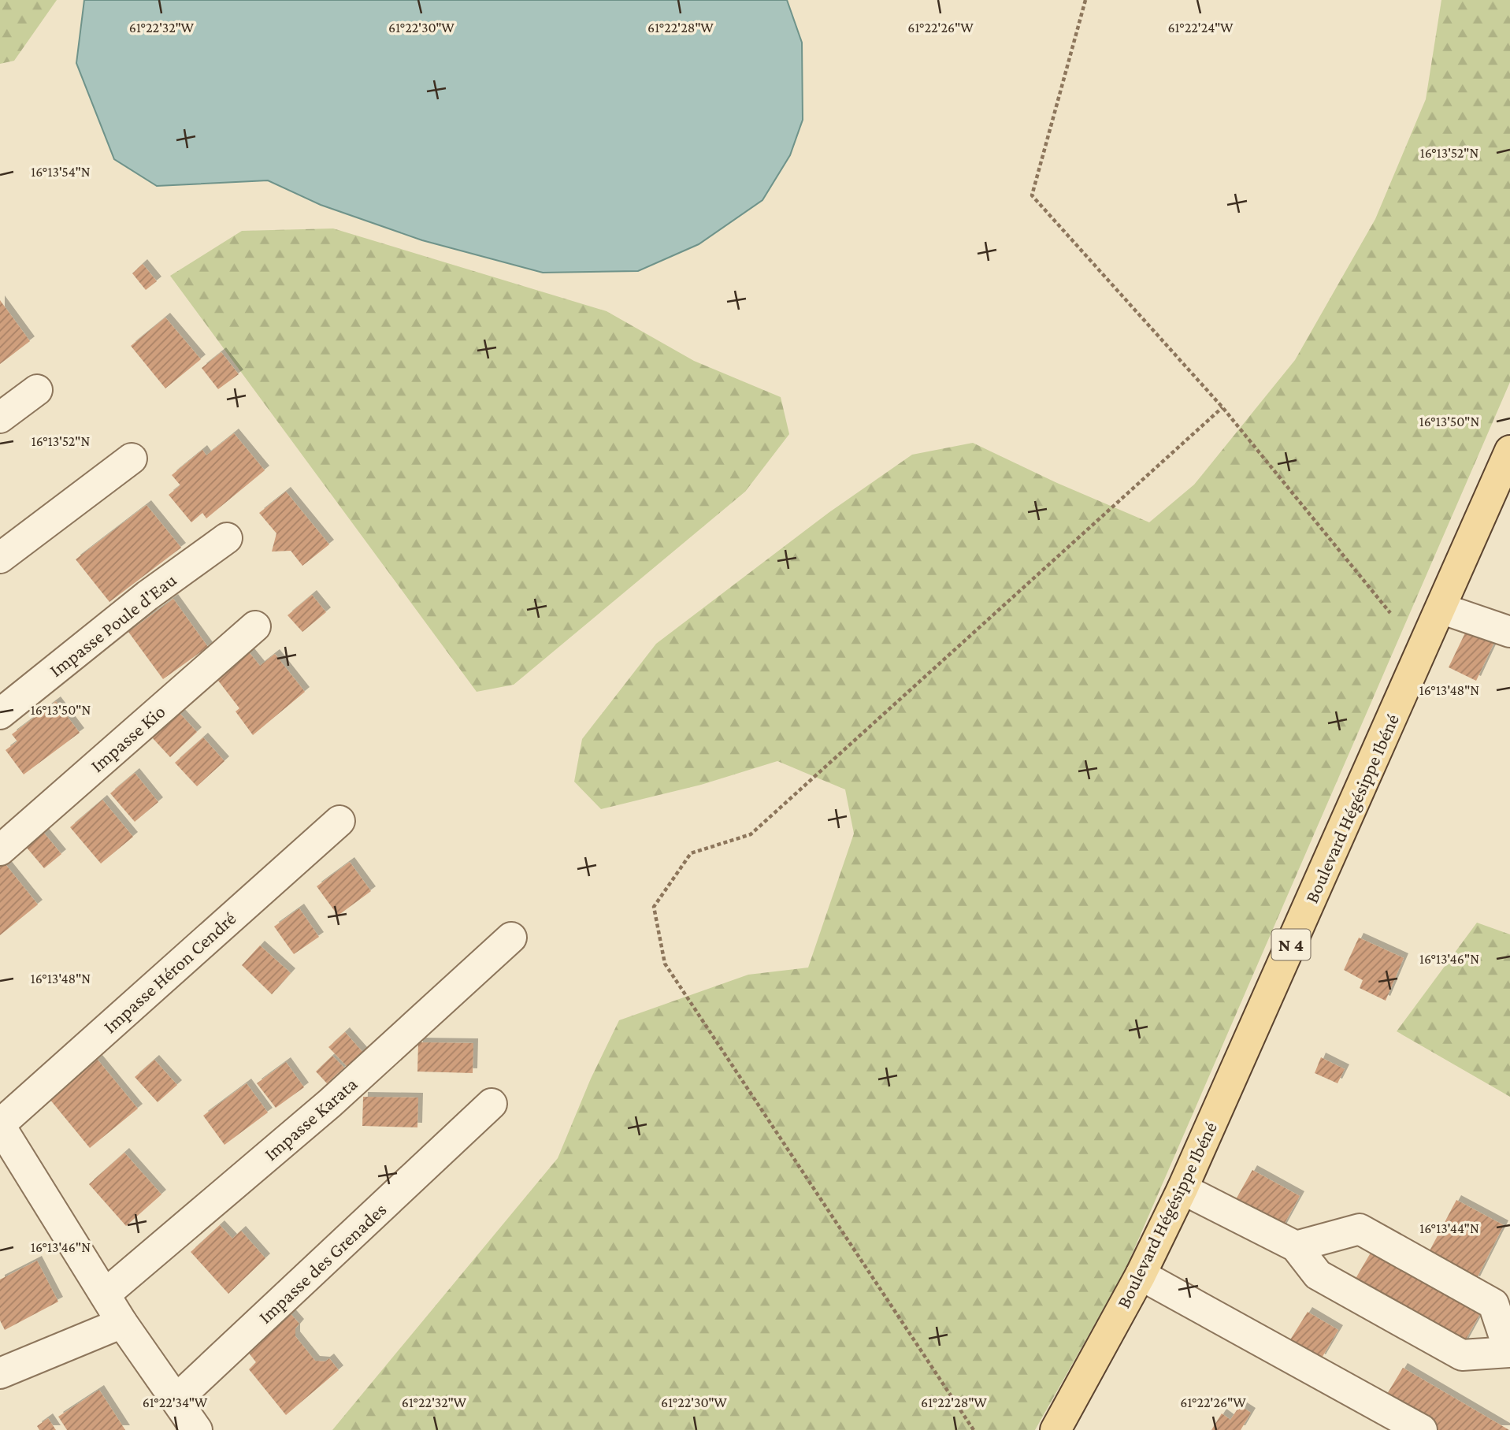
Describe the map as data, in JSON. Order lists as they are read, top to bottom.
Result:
{
  "streets": {
    "main road": ["Boulevard Hégésippe Ibéné", "N 4"],
    "street": [
      "Impasse Poule d'Eau",
      "Impasse Kio",
      "Impasse Héron Cendré",
      "Impasse Karata",
      "Impasse des Grenades"
    ]
  },
  "coordinates": [
    "61°22'32\"W",
    "61°22'30\"W",
    "61°22'28\"W",
    "61°22'26\"W",
    "61°22'24\"W",
    "16°13'52\"N",
    "16°13'54\"N",
    "16°13'50\"N",
    "16°13'48\"N",
    "16°13'46\"N",
    "16°13'44\"N",
    "61°22'34\"W"
  ]
}
